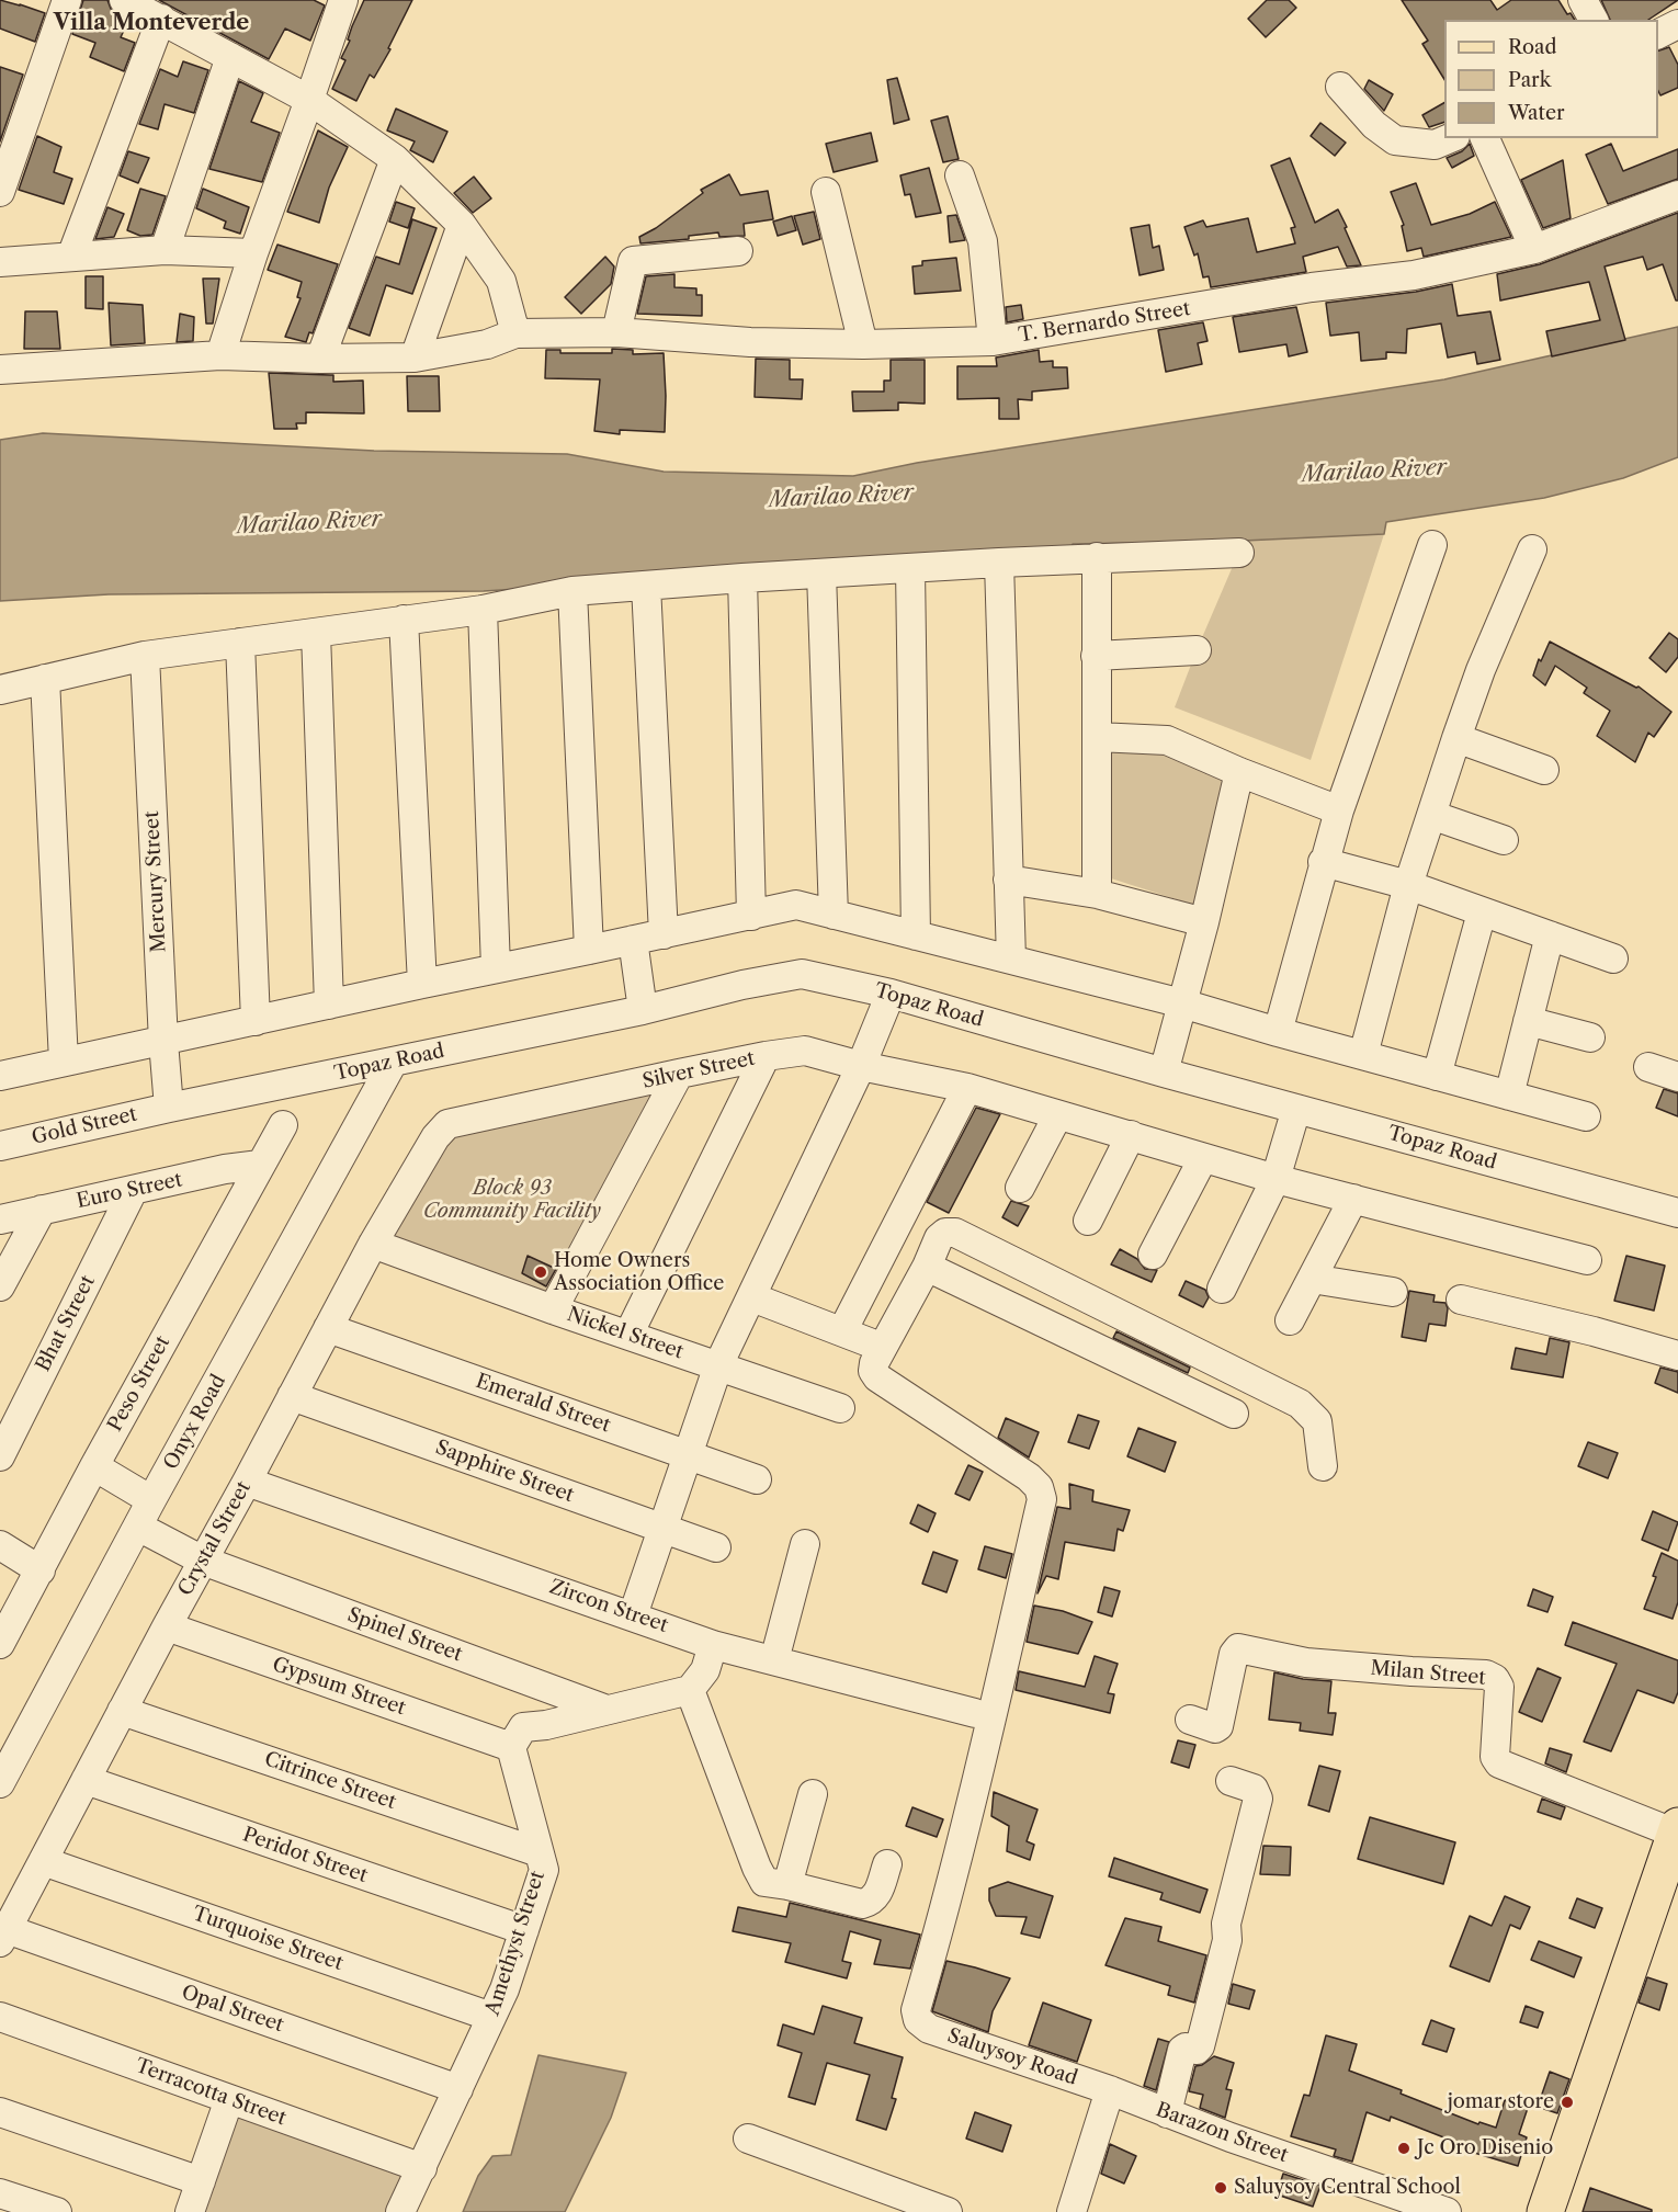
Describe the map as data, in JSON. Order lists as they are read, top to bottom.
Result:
{
  "streets": {
    "street": [
      "T. Bernardo Street",
      "Mercury Street",
      "Topaz Road",
      "Silver Street",
      "Gold Street",
      "Euro Street",
      "Bhat Street",
      "Nickel Street",
      "Peso Street",
      "Emerald Street",
      "Onyx Road",
      "Sapphire Street",
      "Crystal Street",
      "Zircon Street",
      "Spinel Street",
      "Milan Street",
      "Gypsum Street",
      "Citrince Street",
      "Peridot Street",
      "Turquoise Street",
      "Amethyst Street",
      "Opal Street",
      "Saluysoy Road",
      "Terracotta Street",
      "Barazon Street"
    ]
  },
  "crossings": [
    ["Mercury Street", "Topaz Road"],
    ["Mercury Street", "Gold Street"],
    ["Topaz Road", "Gold Street"],
    ["Topaz Road", "Onyx Road"],
    ["Silver Street", "Crystal Street"],
    ["Euro Street", "Bhat Street"],
    ["Euro Street", "Peso Street"],
    ["Nickel Street", "Crystal Street"],
    ["Emerald Street", "Crystal Street"],
    ["Onyx Road", "Spinel Street"],
    ["Sapphire Street", "Crystal Street"],
    ["Crystal Street", "Zircon Street"],
    ["Crystal Street", "Spinel Street"],
    ["Crystal Street", "Gypsum Street"],
    ["Crystal Street", "Citrince Street"],
    ["Crystal Street", "Peridot Street"],
    ["Crystal Street", "Turquoise Street"],
    ["Crystal Street", "Opal Street"],
    ["Gypsum Street", "Amethyst Street"],
    ["Citrince Street", "Amethyst Street"],
    ["Peridot Street", "Amethyst Street"],
    ["Turquoise Street", "Amethyst Street"],
    ["Amethyst Street", "Opal Street"],
    ["Amethyst Street", "Terracotta Street"],
    ["Saluysoy Road", "Barazon Street"]
  ],
  "districts": ["Villa Monteverde"],
  "water": ["Marilao River"],
  "parks": ["Block 93 Community Facility"],
  "places": [
    "Home Owners Association Office",
    "jomar store",
    "Jc Oro Disenio",
    "Saluysoy Central School"
  ],
  "legend": ["Road", "Park", "Water"]
}
